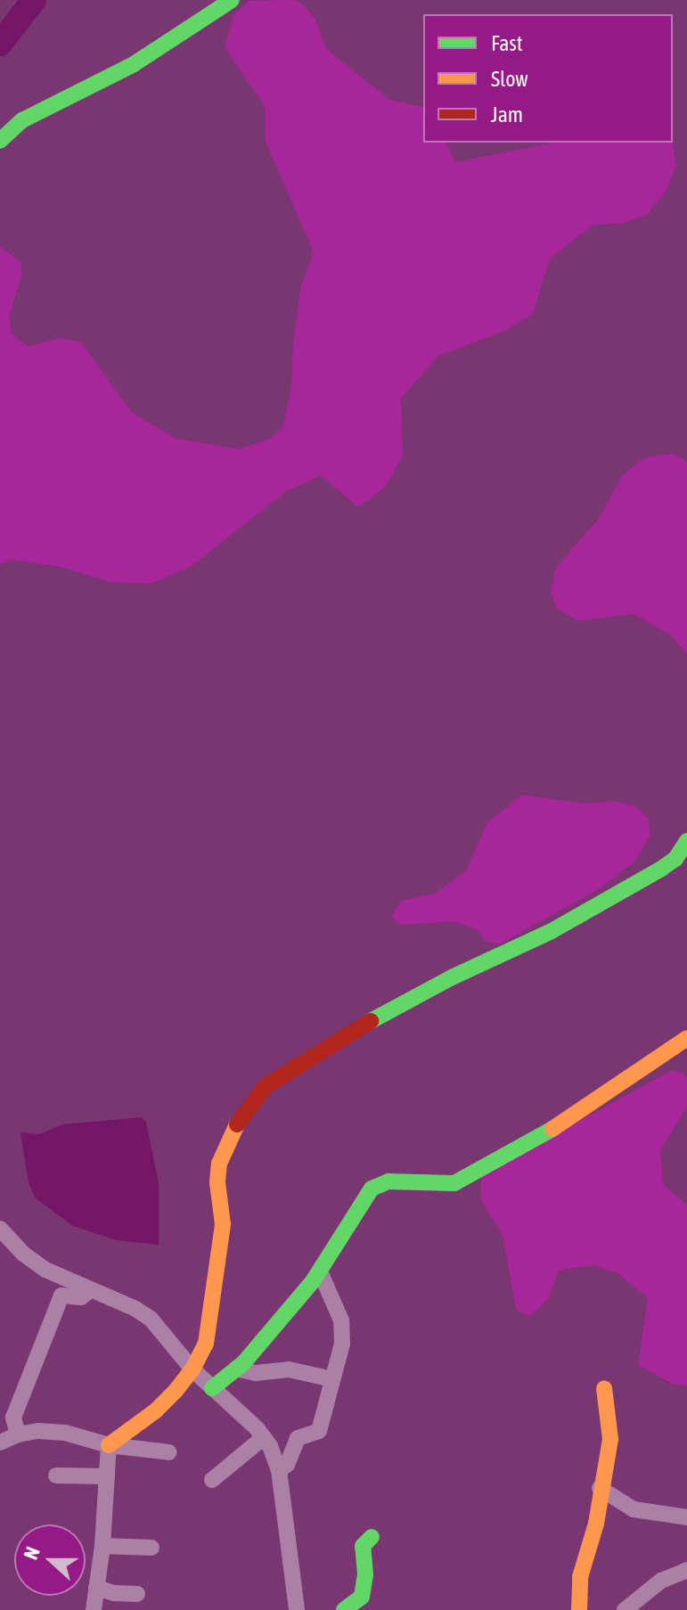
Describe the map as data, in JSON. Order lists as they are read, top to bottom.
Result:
{
  "legend": ["Fast", "Slow", "Jam"],
  "north": "left"
}
